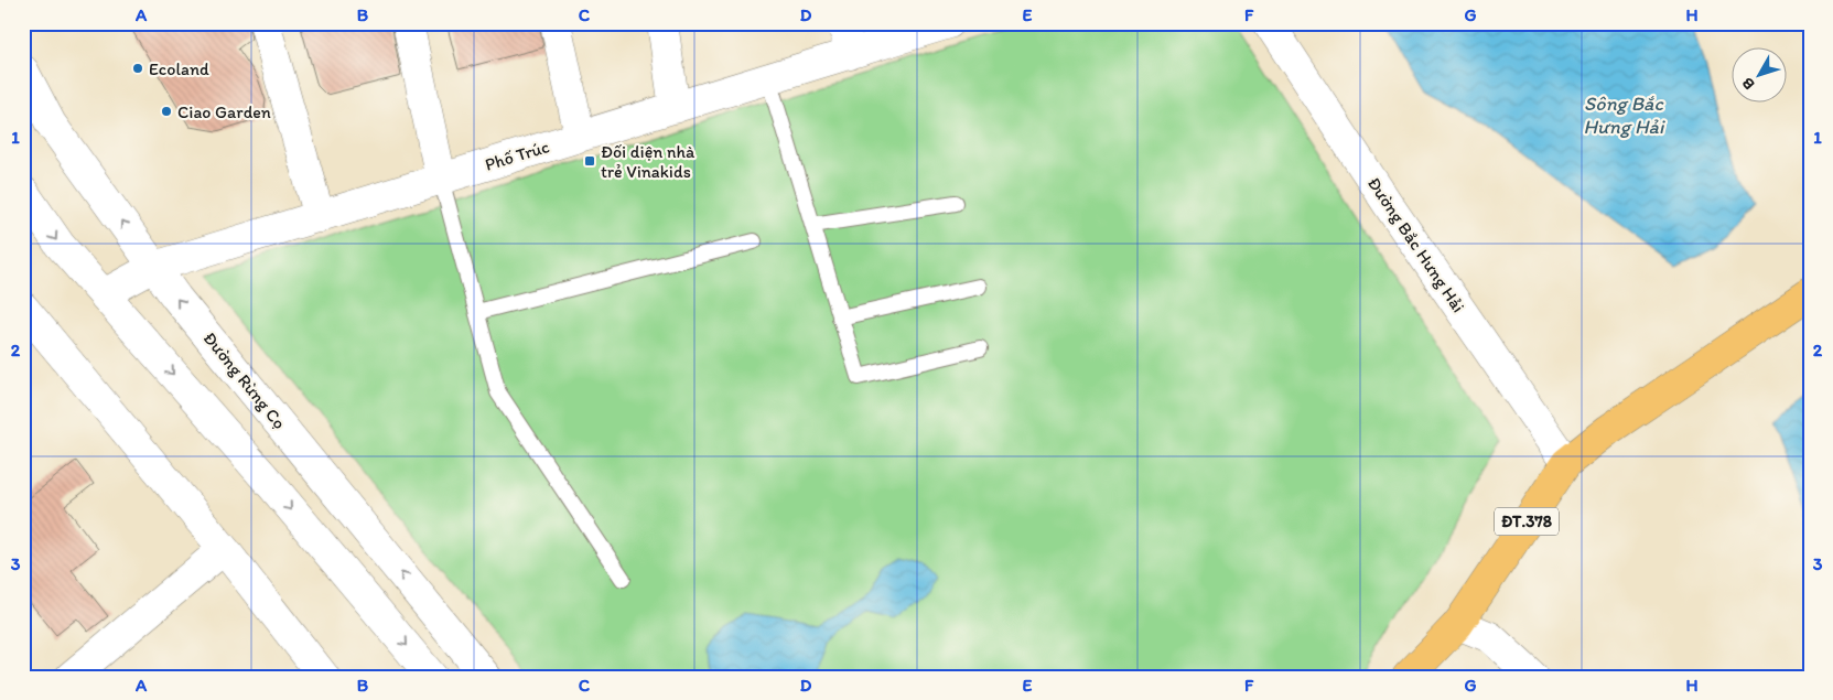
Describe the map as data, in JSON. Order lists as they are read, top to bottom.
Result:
{
  "streets": {
    "main road": ["ĐT.378"],
    "street": ["Phố Trúc", "Đường Bắc Hưng Hải", "Đường Rừng Cọ"]
  },
  "crossings": [
    ["Phố Trúc", "Đường Rừng Cọ"],
    ["Đường Bắc Hưng Hải", "ĐT.378"]
  ],
  "water": ["Sông Bắc Hưng Hải"],
  "places": {
    "other": ["Ecoland", "Ciao Garden"],
    "transit": ["Đối diện nhà trẻ Vinakids"]
  },
  "north": "bottom left",
  "grid": {
    "columns": [
      "A",
      "B",
      "C",
      "D",
      "E",
      "F",
      "G",
      "H"
    ],
    "rows": ["1", "2", "3"]
  }
}
